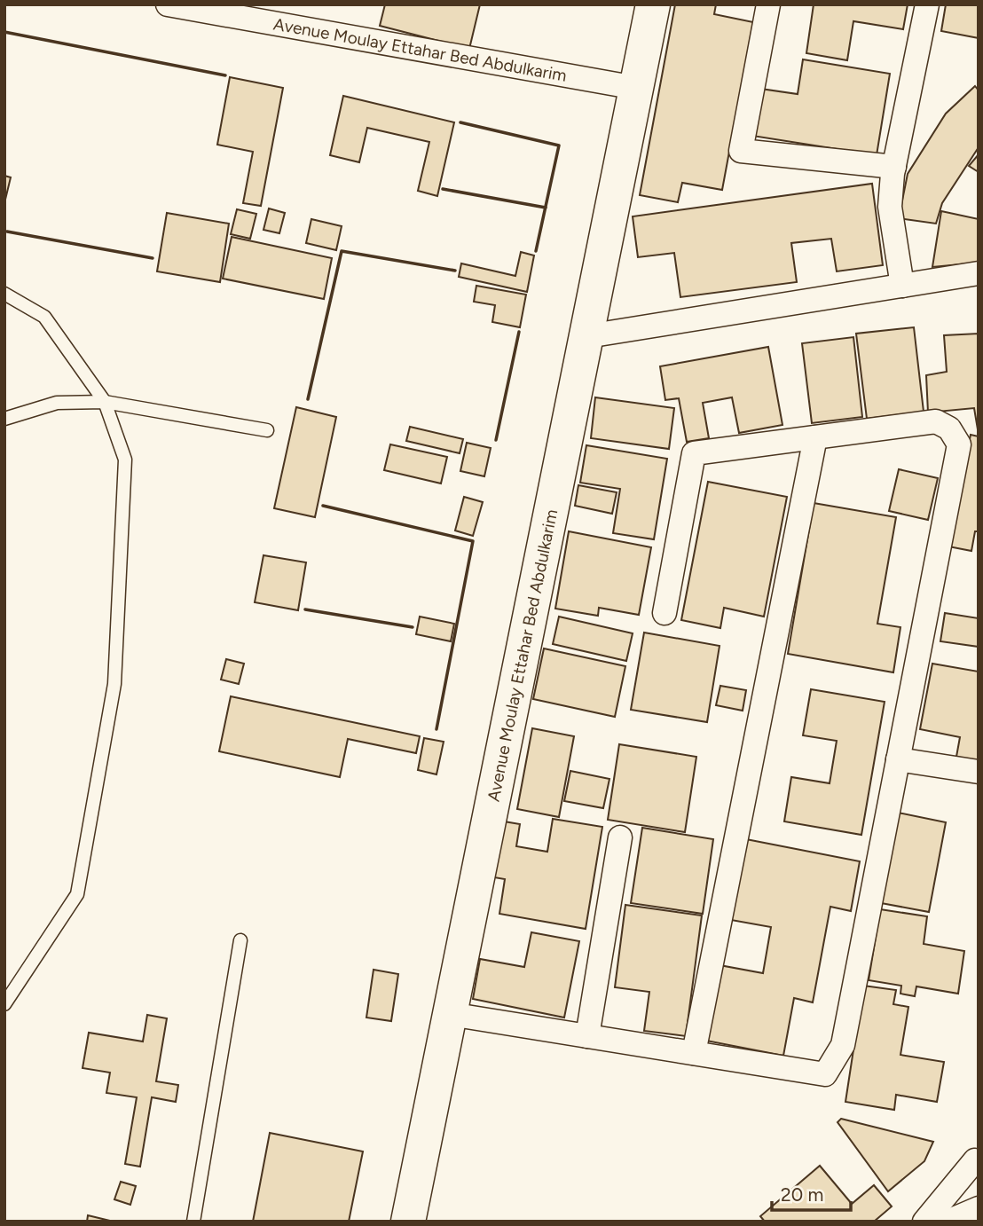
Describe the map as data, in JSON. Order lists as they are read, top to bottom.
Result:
{
  "streets": {
    "street": ["Avenue Moulay Ettahar Bed Abdulkarim"]
  },
  "scale_bar": "20 m"
}
